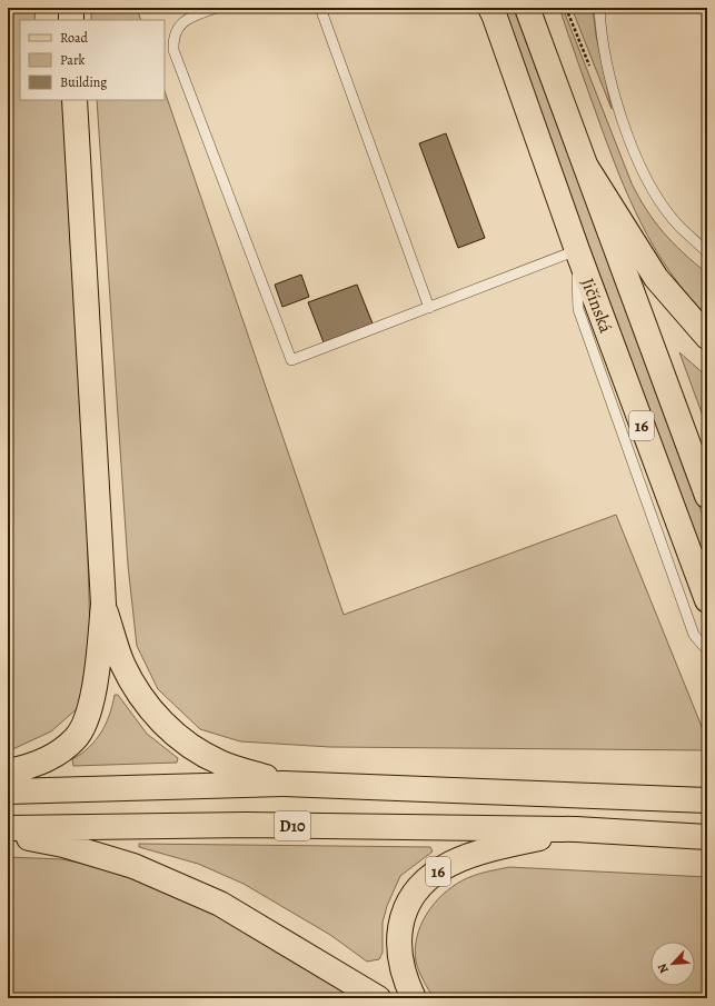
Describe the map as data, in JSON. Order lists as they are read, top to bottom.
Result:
{
  "streets": {
    "main road": ["Jičínská", "16", "D10"]
  },
  "crossings": [
    ["16", "D10"]
  ],
  "legend": ["Road", "Park", "Building"],
  "north": "bottom left"
}
